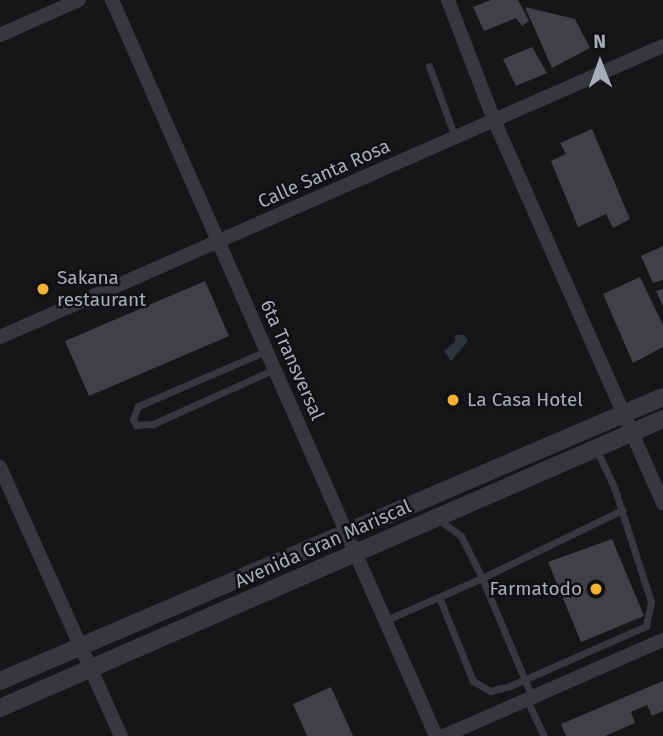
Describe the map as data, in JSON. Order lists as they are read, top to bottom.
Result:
{
  "streets": {
    "street": ["Calle Santa Rosa", "6ta Transversal", "Avenida Gran Mariscal"]
  },
  "crossings": [
    ["Calle Santa Rosa", "6ta Transversal"],
    ["6ta Transversal", "Avenida Gran Mariscal"]
  ],
  "places": ["Sakana restaurant", "La Casa Hotel", "Farmatodo"],
  "north": "top"
}
